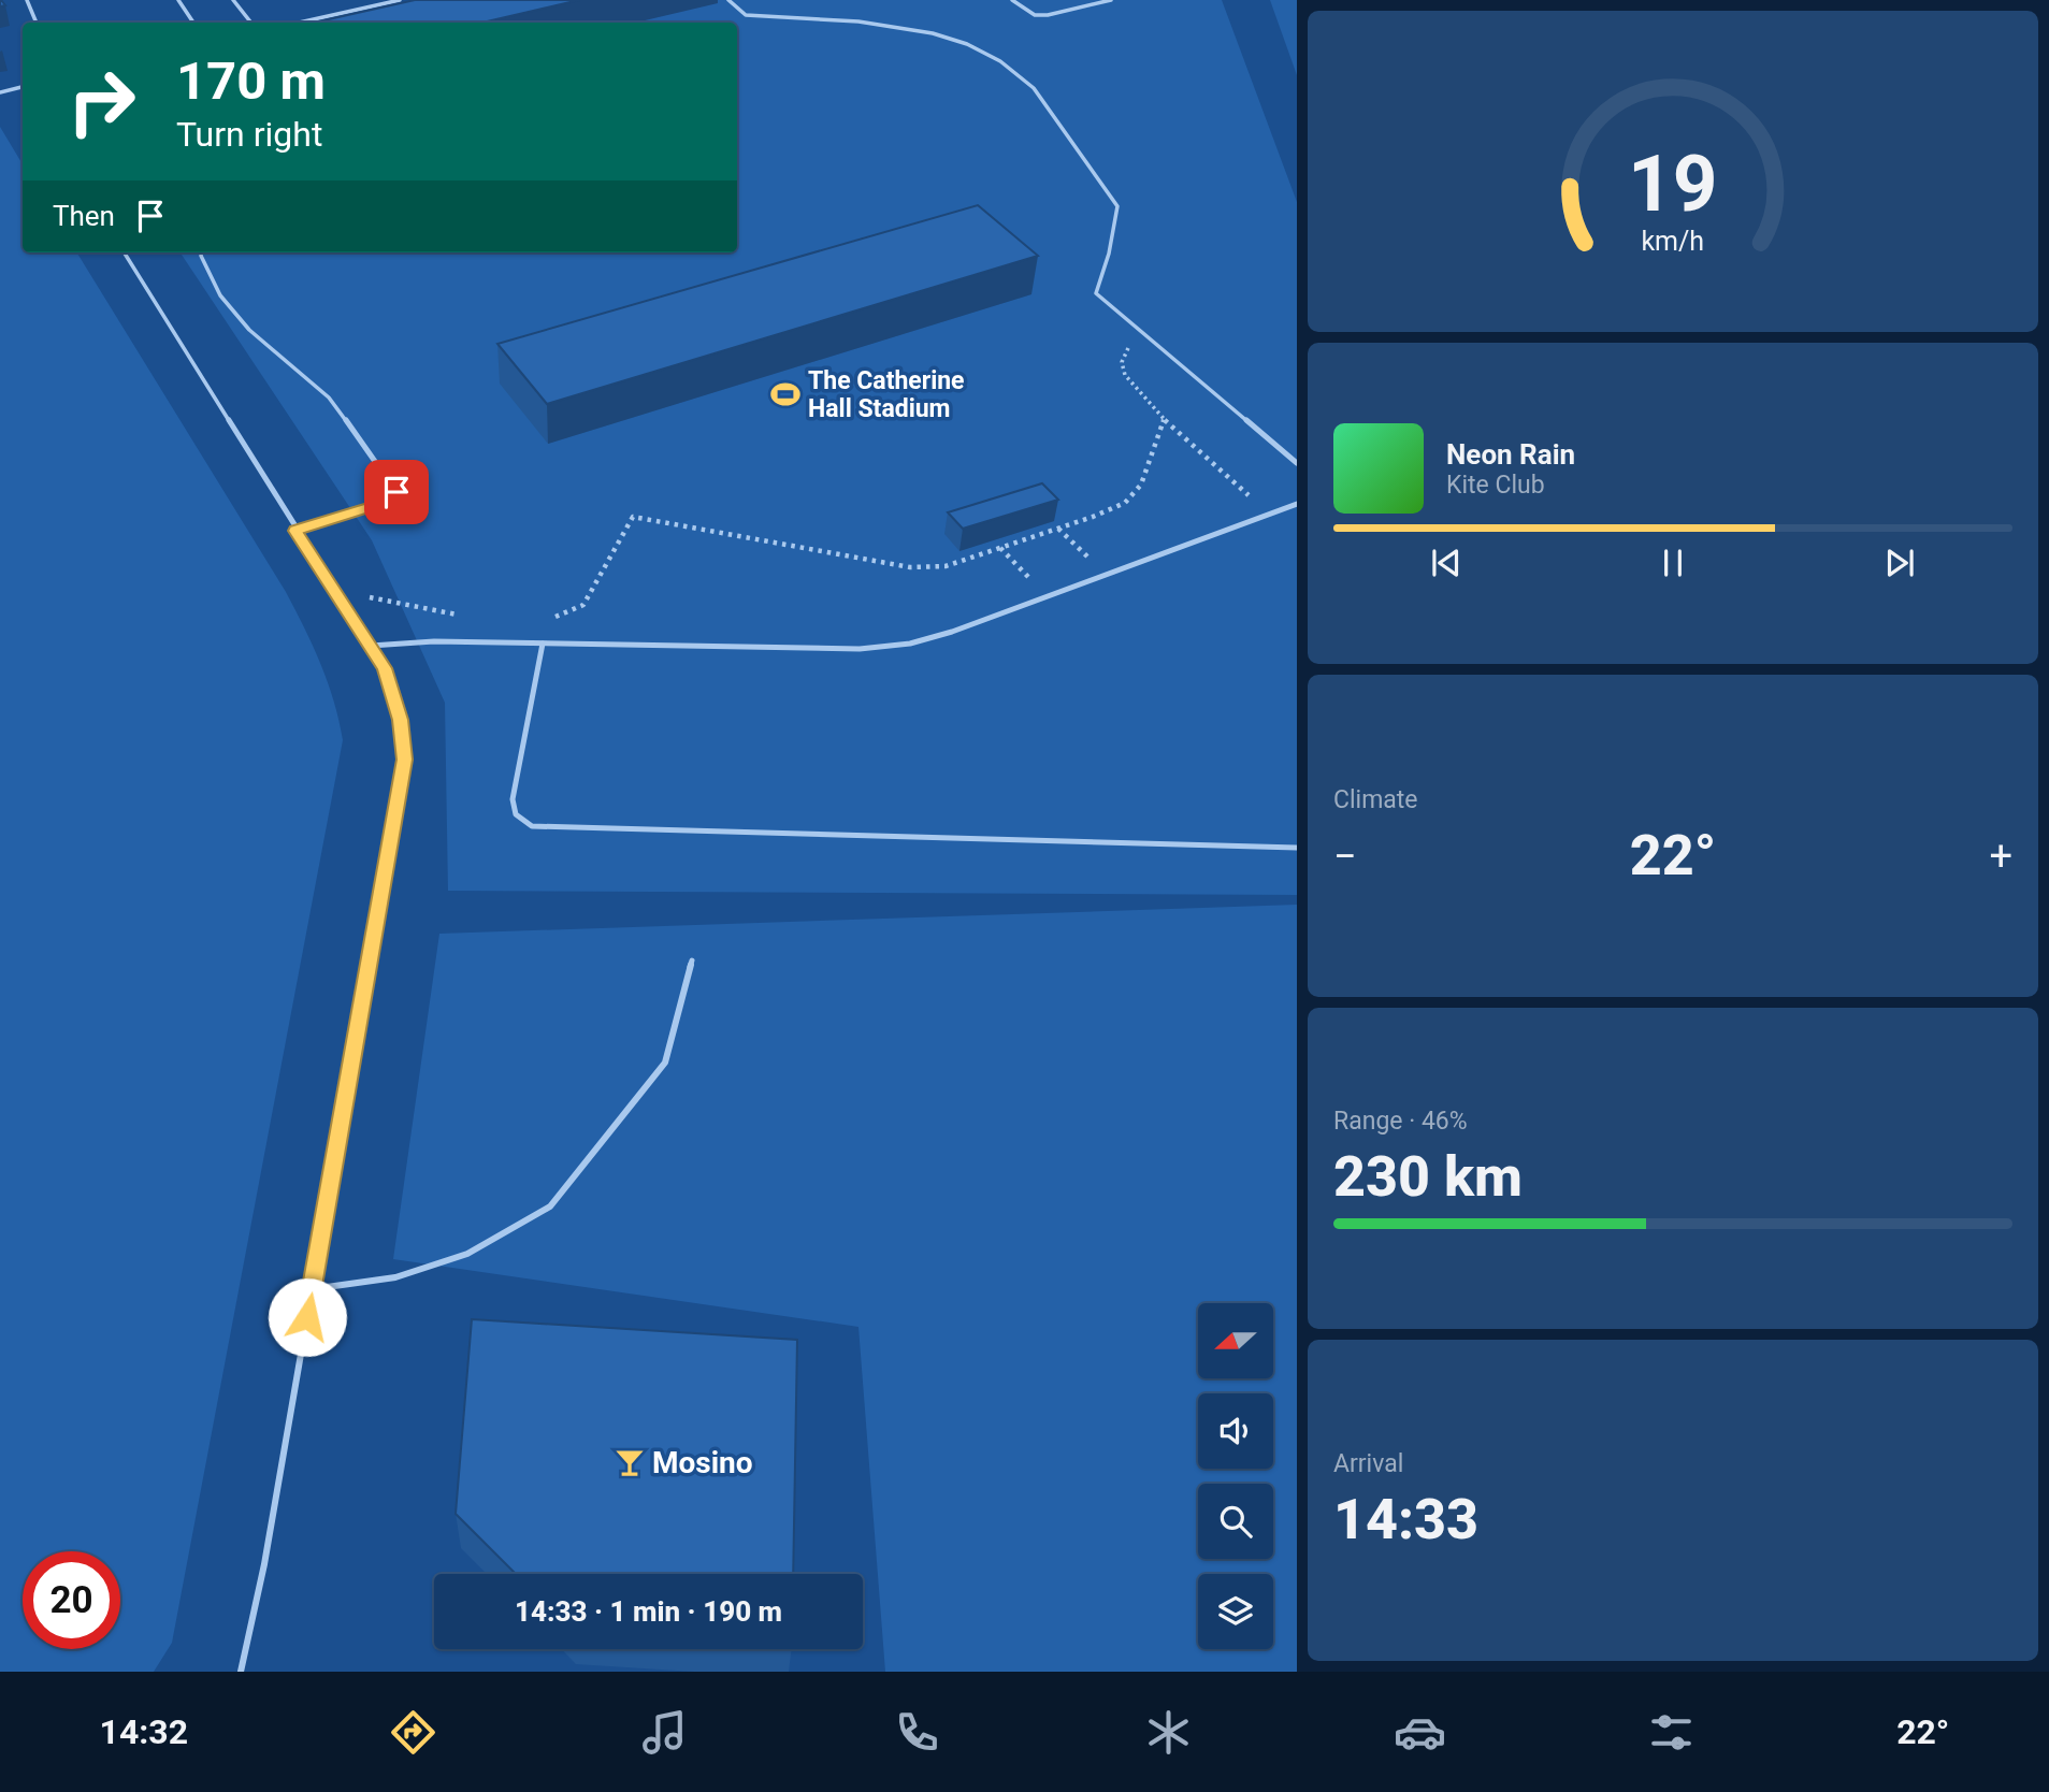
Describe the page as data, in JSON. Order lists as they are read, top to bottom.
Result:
{
  "places": {
    "sports": ["The Catherine Hall Stadium"],
    "bar": ["Mosino"]
  },
  "north": "left",
  "page": {
    "turn": ["170 m", "Turn right"],
    "then": "Then",
    "song": ["Neon Rain", "Kite Club"],
    "tile": [
      "Climate",
      ["Range · 46%", "230 km"],
      ["Arrival", "14:33"]
    ],
    "heat": ["−", "22°", "+"],
    "limit": "20",
    "trip": "14:33 · 1 min · 190 m",
    "tabs": ["14:32", "22°"],
    "gauge": ["19", "km/h"]
  }
}
